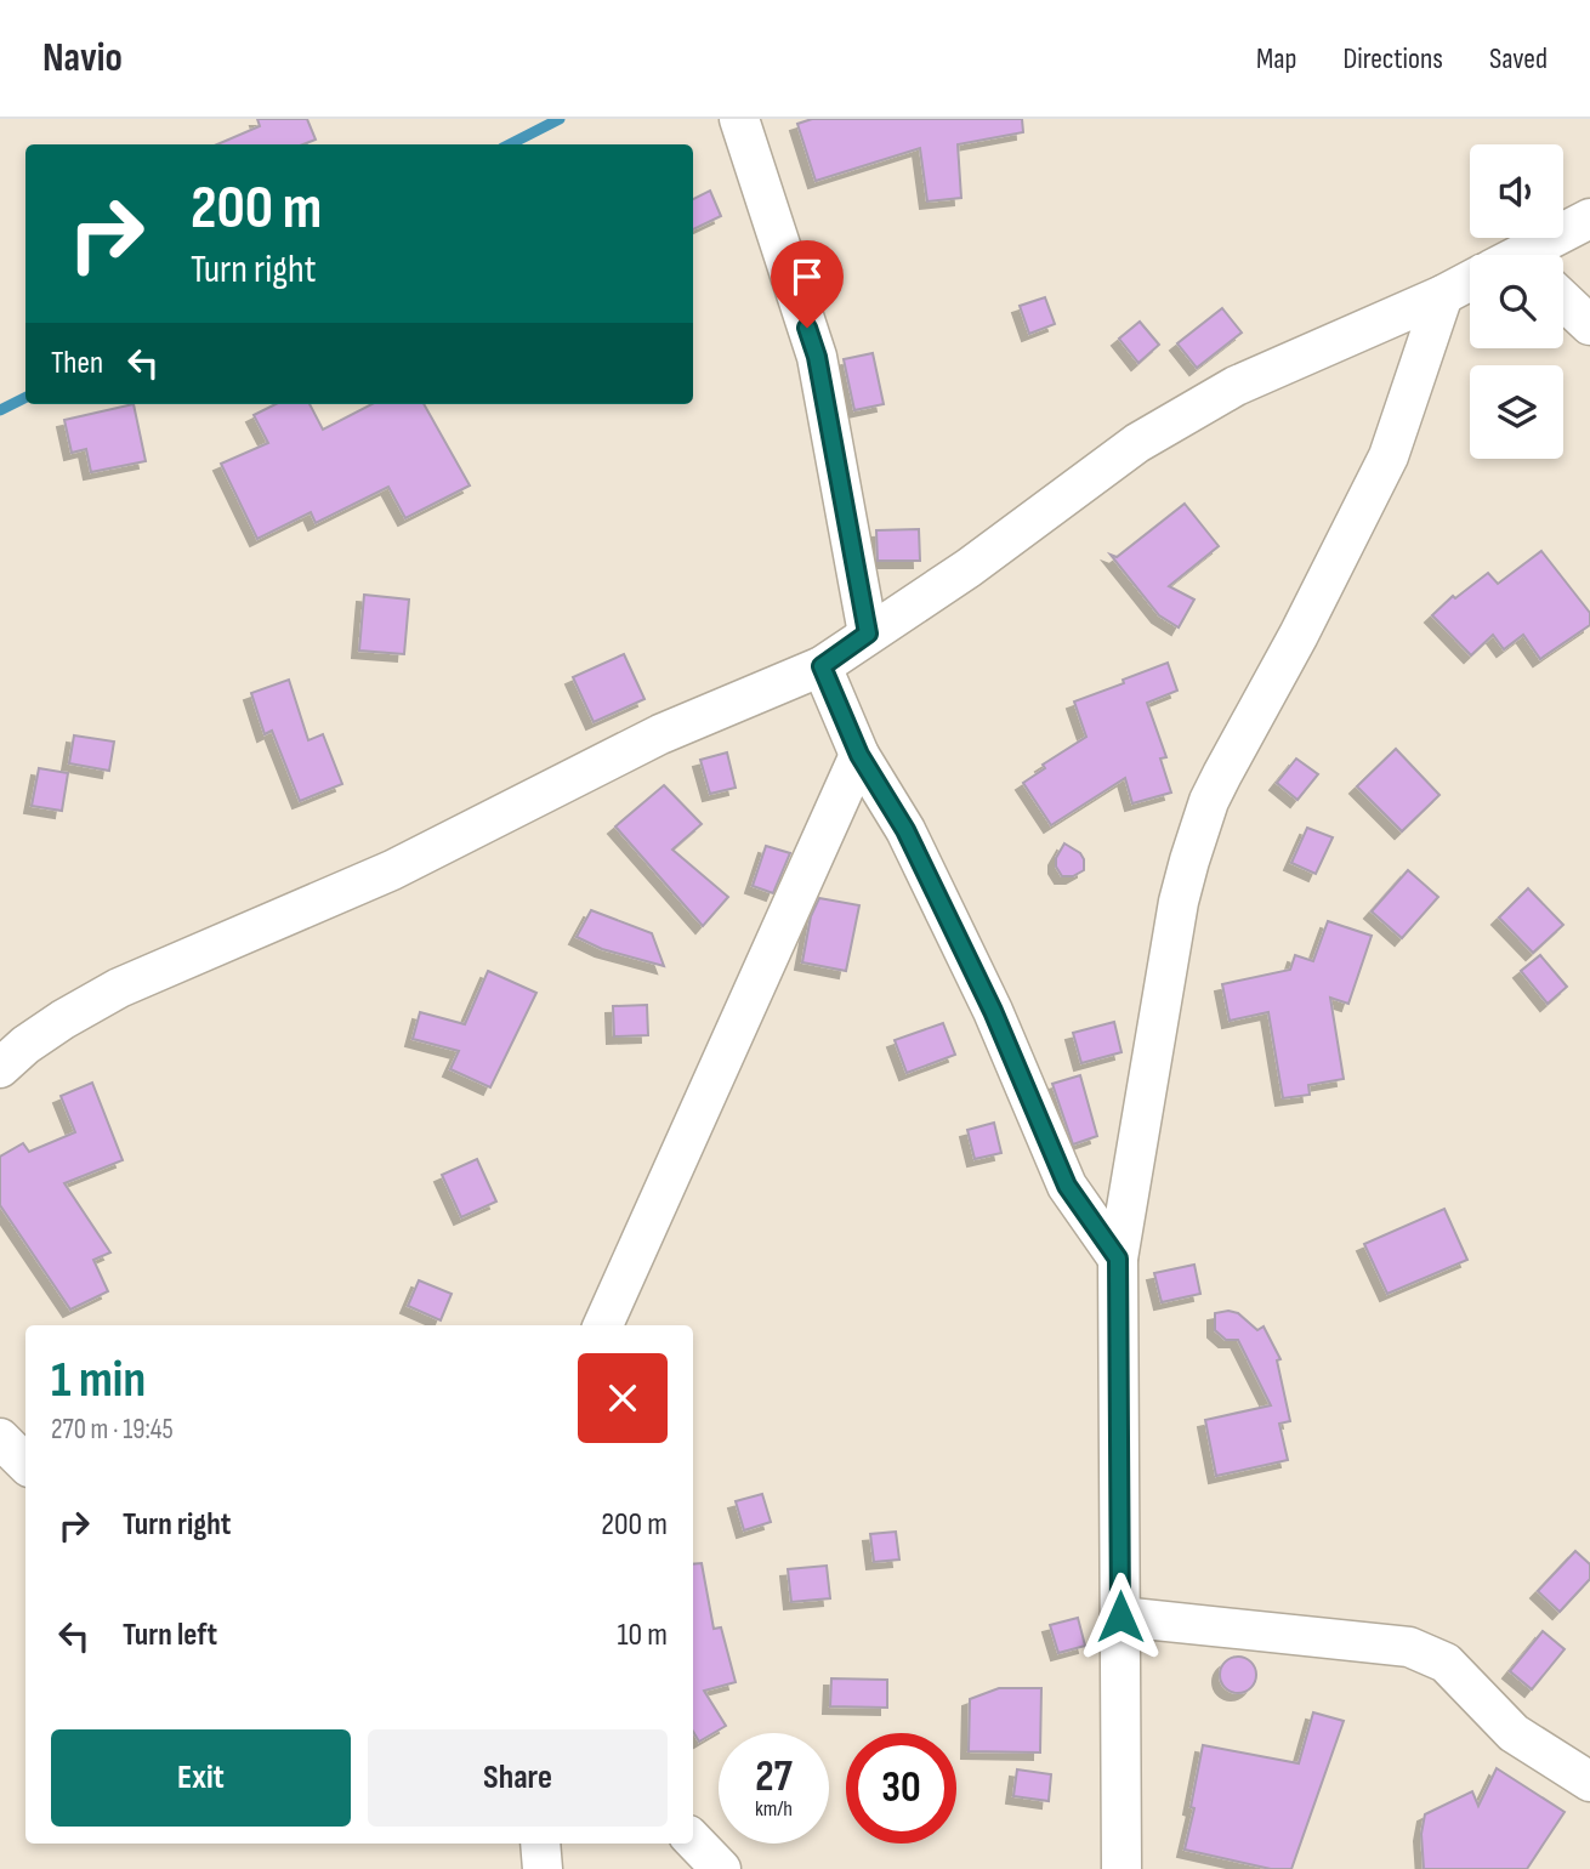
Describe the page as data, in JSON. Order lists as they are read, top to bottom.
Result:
{
  "page": {
    "header": "Navio",
    "nav": ["Map", "Directions", "Saved"],
    "turn": ["200 m", "Turn right"],
    "then": "Then",
    "heading": ["1 min", "270 m · 19:45"],
    "list": [
      {
        "name": "Turn right",
        "value": "200 m"
      },
      {
        "name": "Turn left",
        "value": "10 m"
      }
    ],
    "buttons": ["Exit", "Share"],
    "speed": "27 km/h",
    "limit": "30"
  }
}
